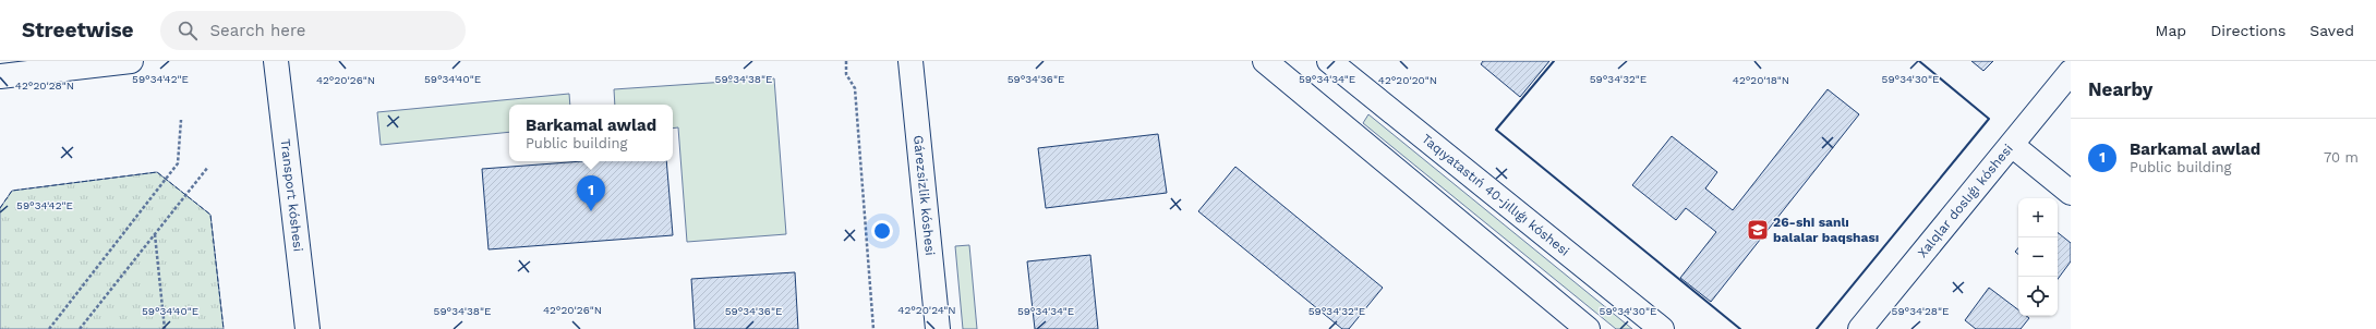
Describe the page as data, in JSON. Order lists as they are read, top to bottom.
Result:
{
  "streets": {
    "main road": [
      "Transport kóshesi",
      "Gárezsizlik kóshesi",
      "Taqıyatastıń 40-jıllıǵı kóshesi",
      "Xalqlar doslıǵı kóshesi"
    ]
  },
  "places": {
    "school or university": ["26-shi sanlı balalar baqshası"]
  },
  "page": {
    "header": "Streetwise",
    "search": "Search here",
    "nav": ["Map", "Directions", "Saved"],
    "heading": "Nearby",
    "popup": ["Barkamal awlad", "Public building"],
    "list": [
      {
        "mark": "1",
        "name": "Barkamal awlad",
        "note": "Public building",
        "value": "70 m"
      }
    ],
    "pins": "1",
    "map_buttons": ["+", "−"]
  },
  "coordinates": [
    "59°34'32\"E",
    "59°34'42\"E",
    "59°34'40\"E",
    "59°34'38\"E",
    "59°34'36\"E",
    "59°34'34\"E",
    "59°34'30\"E",
    "42°20'26\"N",
    "42°20'20\"N",
    "42°20'18\"N",
    "42°20'28\"N",
    "42°20'24\"N",
    "59°34'28\"E"
  ]
}
